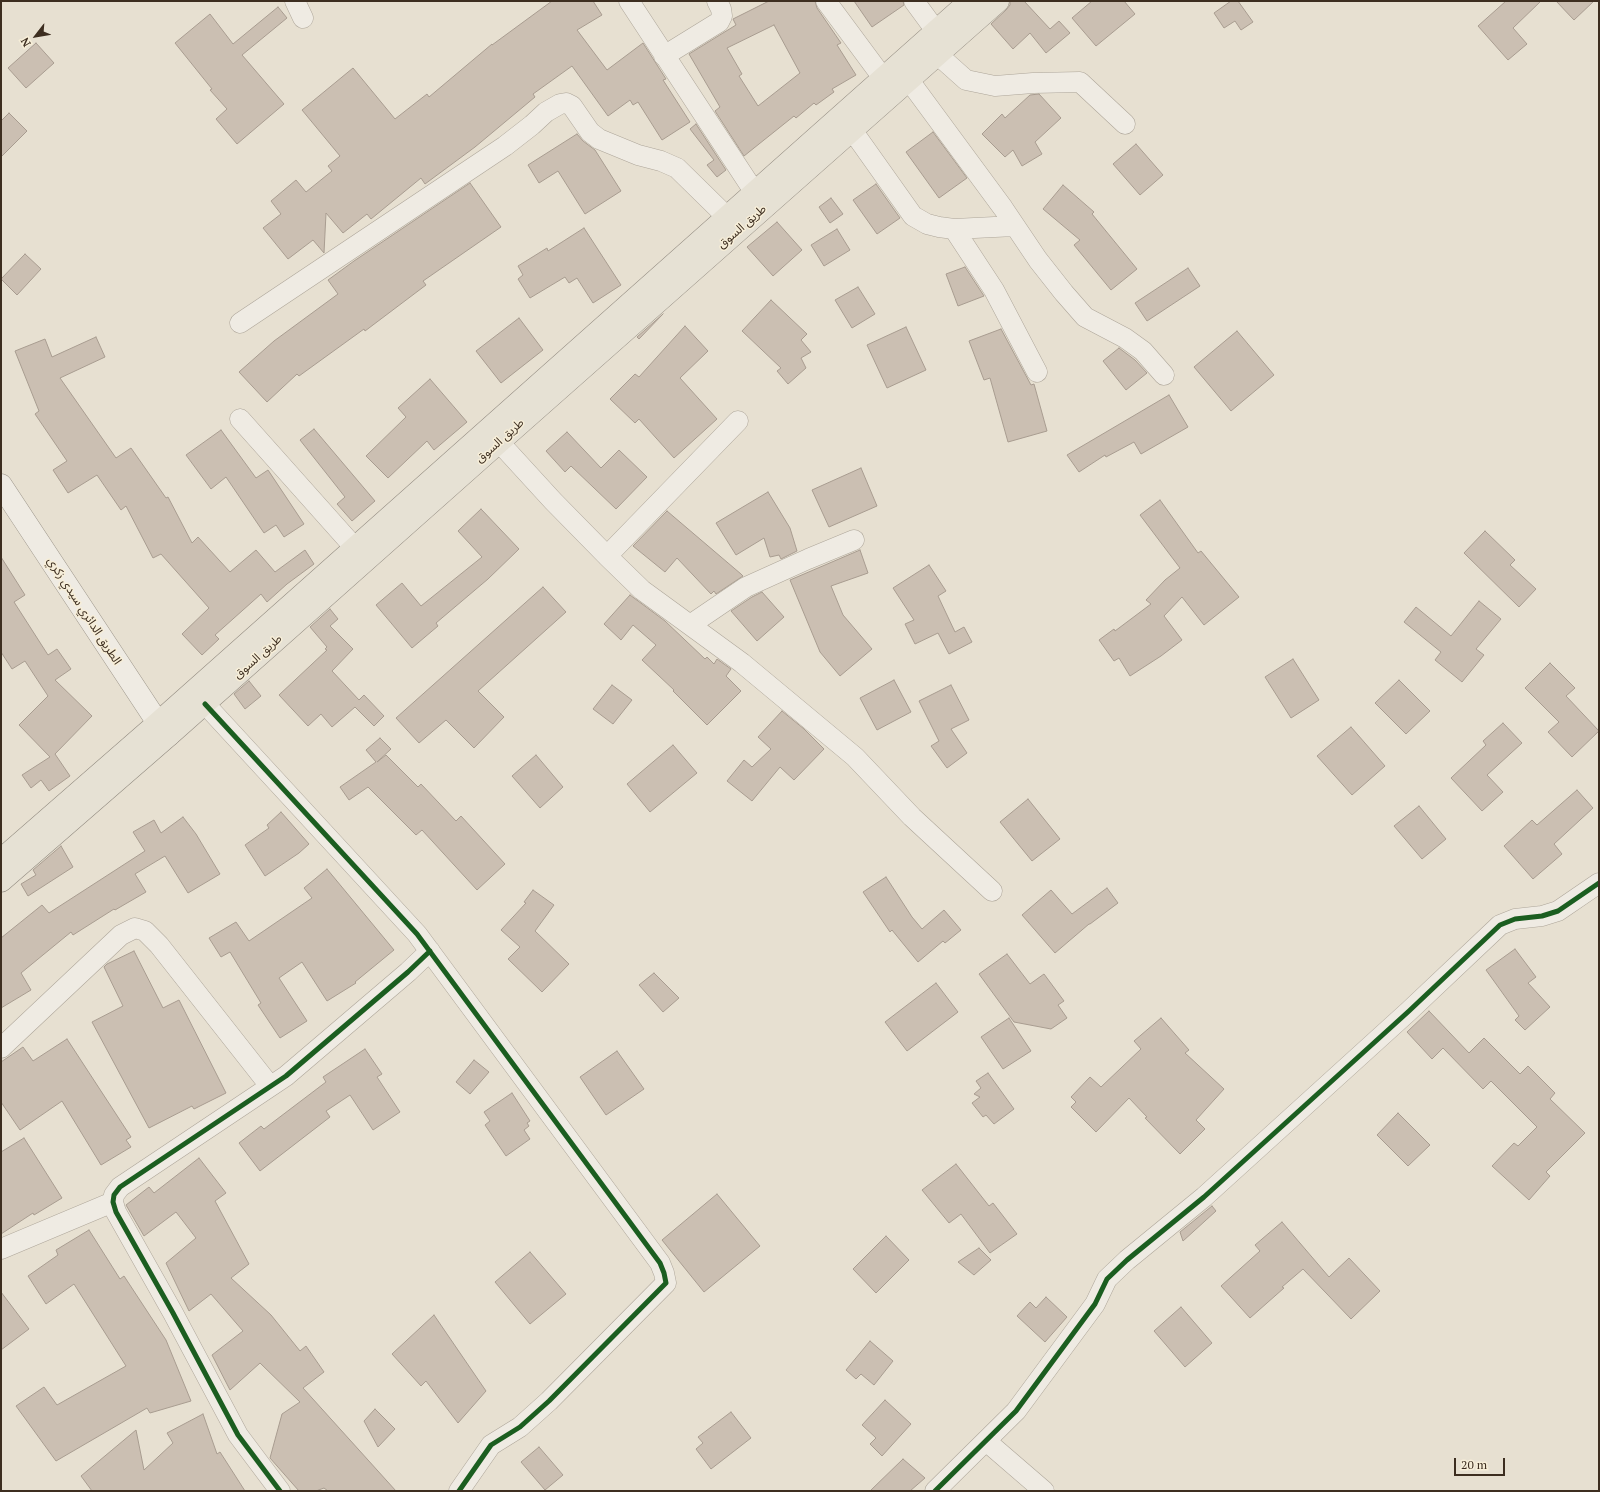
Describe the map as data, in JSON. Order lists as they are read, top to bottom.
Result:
{
  "streets": {
    "main road": ["طريق السوق"],
    "street": ["الطريق الدائري سيدي زكري"]
  },
  "crossings": [
    ["طريق السوق", "الطريق الدائري سيدي زكري"]
  ],
  "scale_bar": "20 m",
  "north": "bottom left"
}
